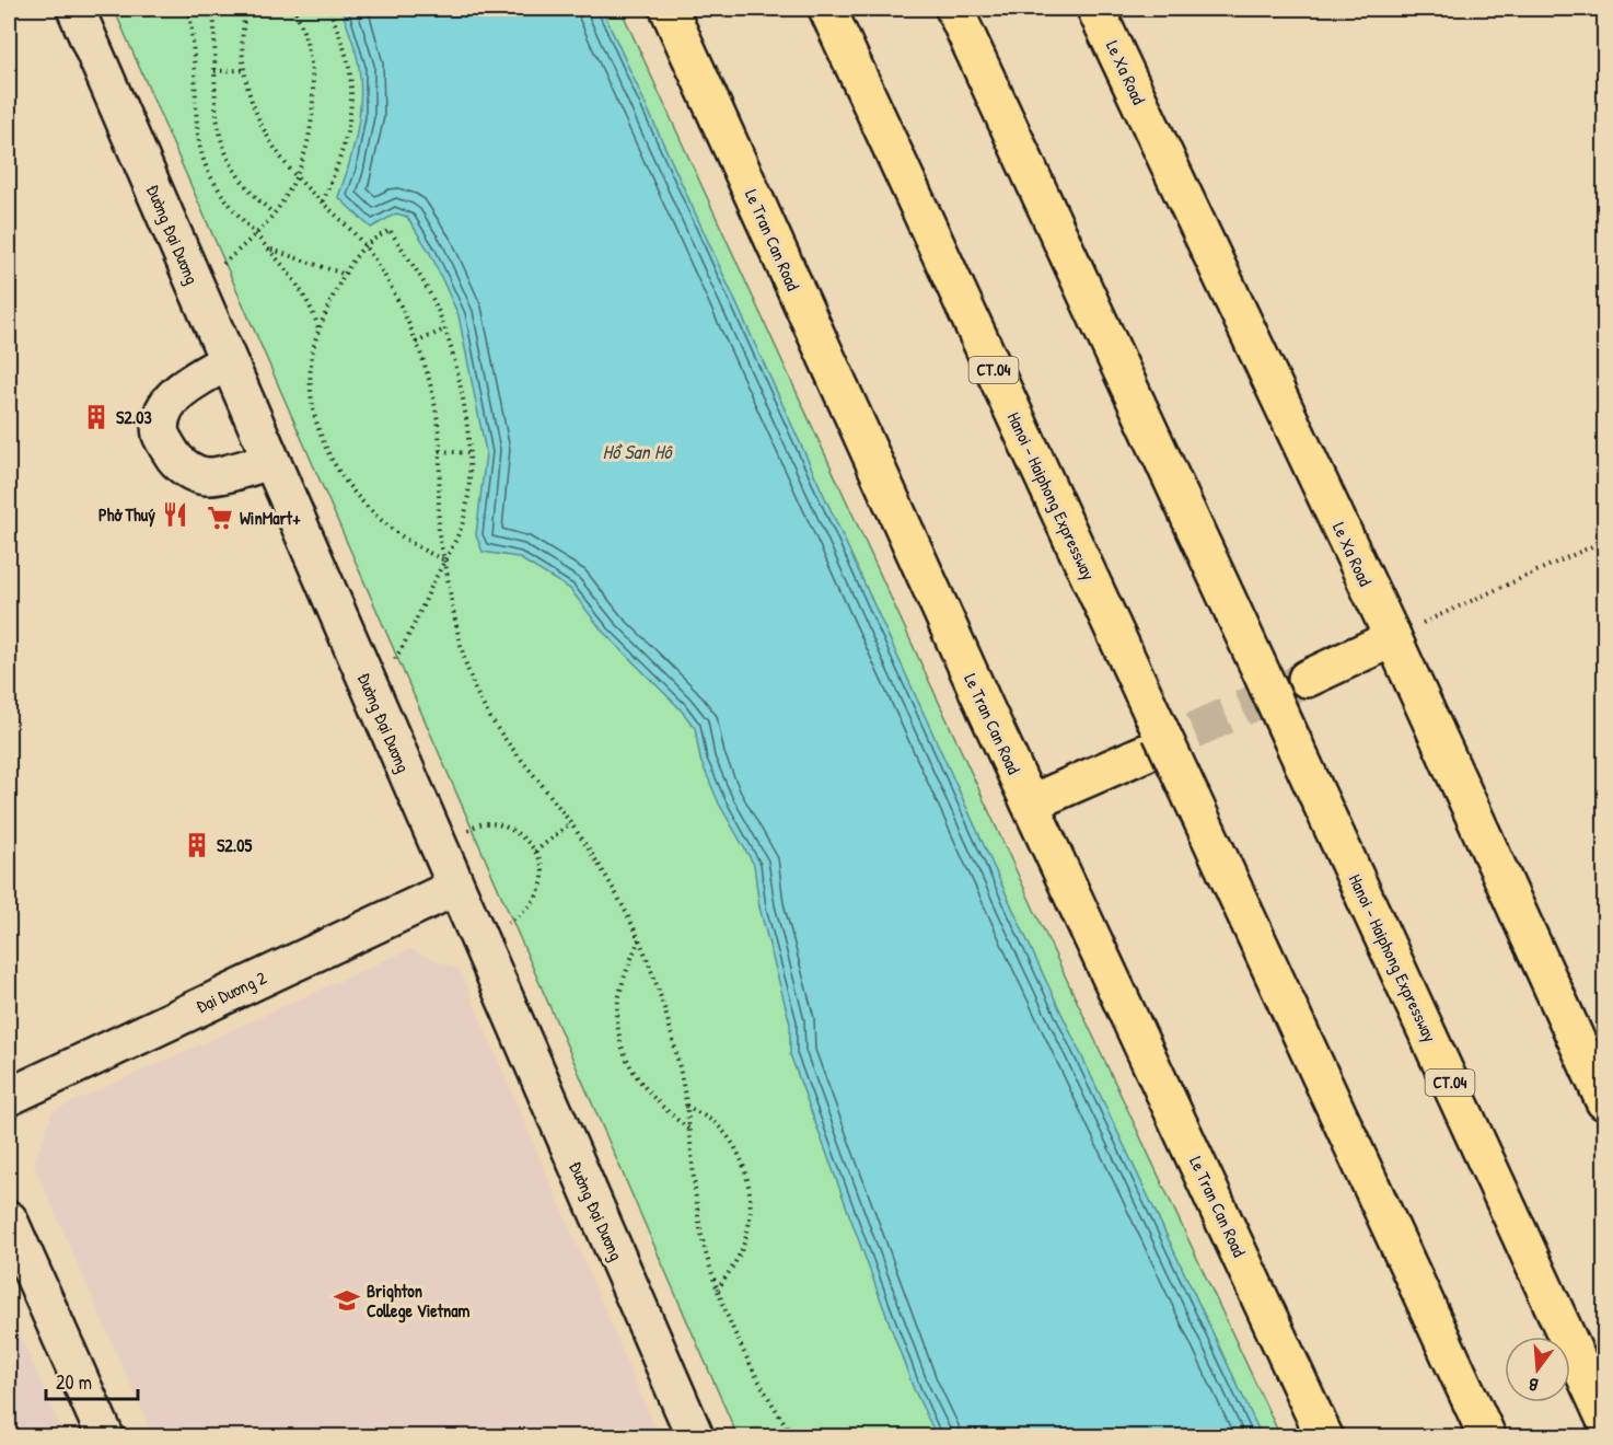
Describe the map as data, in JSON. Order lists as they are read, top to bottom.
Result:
{
  "streets": {
    "main road": [
      "Le Xa Road",
      "Le Tran Can Road",
      "CT.04",
      "Hanoi – Haiphong Expressway"
    ],
    "street": ["Đường Đại Dương", "Đại Dương 2"]
  },
  "crossings": [
    ["Đường Đại Dương", "Đại Dương 2"],
    ["CT.04", "Hanoi – Haiphong Expressway"]
  ],
  "water": ["Hồ San Hô"],
  "places": {
    "building": ["S2.03", "S2.05"],
    "restaurant": ["Phở Thuý"],
    "supermarket": ["WinMart+"],
    "school or university": ["Brighton College Vietnam"]
  },
  "scale_bar": "20 m",
  "north": "bottom"
}
